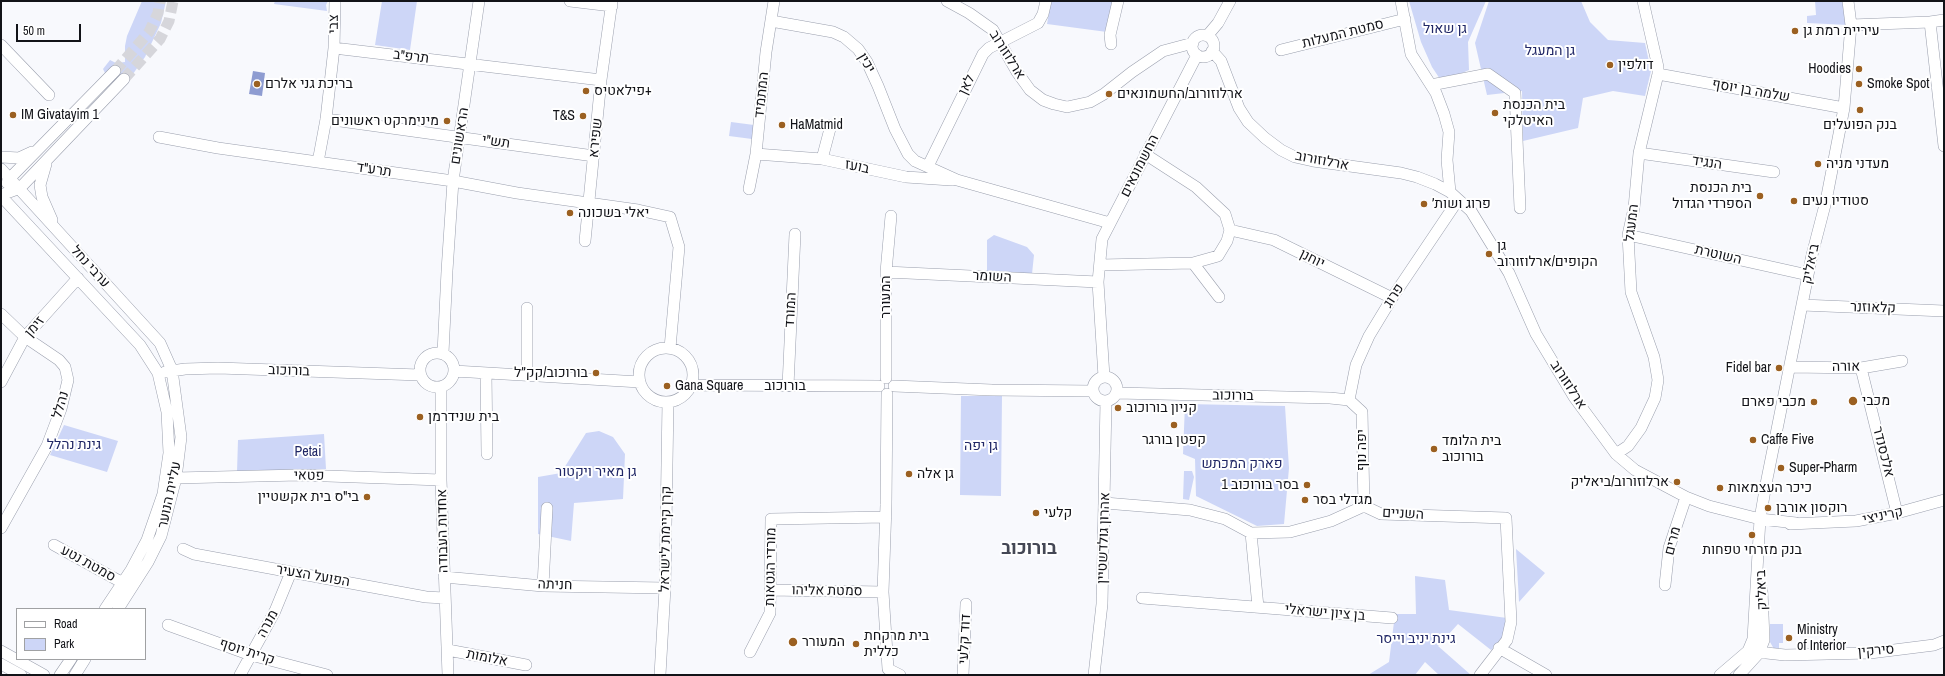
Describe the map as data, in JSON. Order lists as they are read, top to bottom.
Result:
{
  "streets": {
    "street": [
      "צבי",
      "סמטת המעלות",
      "ארלוזורוב",
      "תרפ\"ב",
      "יכין",
      "לאן",
      "שלמה בן יוסף",
      "המתמיד",
      "הראשונים",
      "שפירא",
      "תש\"י",
      "הנגיד",
      "החשמונאים",
      "בועז",
      "תרע\"ד",
      "המעגל",
      "השוטרת",
      "יוחנן",
      "ביאליק",
      "ערבי נחל",
      "השומר",
      "פרוג",
      "המעורר",
      "קלאוזנר",
      "המורד",
      "זימן",
      "אורה",
      "בורוכוב",
      "נהלל",
      "יפה נוף",
      "אלכסנדר",
      "פטאי",
      "עליית הנוער",
      "השניים",
      "קריניצי",
      "אחדות העבודה",
      "אהרון גולדשטיין",
      "קרן קיימת לישראל",
      "מרים",
      "סמטת נטע",
      "מורדי הגטאות",
      "הפועל הצעיר",
      "חניתה",
      "סמטת אליהו",
      "בן ציון ישראלי",
      "מנרה",
      "דוד קלעי",
      "סירקין",
      "קרית יוסף",
      "אלומות"
    ]
  },
  "crossings": [
    ["צבי", "תרפ\"ב"],
    ["ארלוזורוב", "לאן"],
    ["ארלוזורוב", "החשמונאים"],
    ["ארלוזורוב", "המעגל"],
    ["ארלוזורוב", "ביאליק"],
    ["ארלוזורוב", "פרוג"],
    ["ארלוזורוב", "קריניצי"],
    ["ארלוזורוב", "מרים"],
    ["תרפ\"ב", "הראשונים"],
    ["תרפ\"ב", "שפירא"],
    ["יכין", "המתמיד"],
    ["לאן", "בועז"],
    ["שלמה בן יוסף", "המעגל"],
    ["שלמה בן יוסף", "ביאליק"],
    ["המתמיד", "בועז"],
    ["הראשונים", "תש\"י"],
    ["הראשונים", "תרע\"ד"],
    ["הראשונים", "בורוכוב"],
    ["הראשונים", "אחדות העבודה"],
    ["שפירא", "תש\"י"],
    ["שפירא", "תרע\"ד"],
    ["הנגיד", "המעגל"],
    ["החשמונאים", "בועז"],
    ["החשמונאים", "השומר"],
    ["המעגל", "השוטרת"],
    ["השוטרת", "ביאליק"],
    ["יוחנן", "פרוג"],
    ["ביאליק", "קלאוזנר"],
    ["ביאליק", "אורה"],
    ["ביאליק", "קריניצי"],
    ["ביאליק", "סירקין"],
    ["ערבי נחל", "זימן"],
    ["ערבי נחל", "בורוכוב"],
    ["ערבי נחל", "עליית הנוער"],
    ["השומר", "המעורר"],
    ["פרוג", "בורוכוב"],
    ["פרוג", "יפה נוף"],
    ["המעורר", "בורוכוב"],
    ["המעורר", "מורדי הגטאות"],
    ["המעורר", "סמטת אליהו"],
    ["המורד", "בורוכוב"],
    ["זימן", "נהלל"],
    ["אורה", "אלכסנדר"],
    ["בורוכוב", "יפה נוף"],
    ["בורוכוב", "עליית הנוער"],
    ["בורוכוב", "אחדות העבודה"],
    ["בורוכוב", "אהרון גולדשטיין"],
    ["בורוכוב", "קרן קיימת לישראל"],
    ["יפה נוף", "השניים"],
    ["אלכסנדר", "קריניצי"],
    ["פטאי", "עליית הנוער"],
    ["פטאי", "אחדות העבודה"],
    ["עליית הנוער", "סמטת נטע"],
    ["השניים", "אהרון גולדשטיין"],
    ["אחדות העבודה", "הפועל הצעיר"],
    ["אחדות העבודה", "חניתה"],
    ["אחדות העבודה", "אלומות"],
    ["קרן קיימת לישראל", "חניתה"],
    ["מורדי הגטאות", "סמטת אליהו"],
    ["הפועל הצעיר", "מנרה"],
    ["מנרה", "קרית יוסף"]
  ],
  "districts": ["בורוכוב"],
  "parks": [
    "גן שאול",
    "גן המעגל",
    "גינת נהלל",
    "גן יפה",
    "Petai",
    "פארק המכתש",
    "גן מאיר ויקטור",
    "גינת יניב וייסר"
  ],
  "places": [
    "עיריית רמת גן",
    "דולפין",
    "Hoodies",
    "בריכת גני אלרם",
    "Smoke Spot",
    "פילאטיס+",
    "ארלוזורוב/החשמונאים",
    "בנק הפועלים",
    "בית הכנסת האיטלקי",
    "IM Givatayim 1",
    "T&S",
    "מינימרקט ראשונים",
    "HaMatmid",
    "מעדני מניה",
    "בית הכנסת הספרדי הגדול",
    "סטודיו נעים",
    "פרוג ושות׳",
    "יאלי בשכונה",
    "גן הקופים/ארלוזורוב",
    "Fidel bar",
    "בורוכוב/קק״ל",
    "Gana Square",
    "מכבי",
    "מכבי פארם",
    "קניון בורוכוב",
    "בית שנידרמן",
    "קפטן בורגר",
    "Caffe Five",
    "בית הלומד בורוכוב",
    "Super-Pharm",
    "גן אלה",
    "ארלוזורוב/ביאליק",
    "בסר בורוכוב 1",
    "כיכר העצמאות",
    "בי\"ס בית אקשטיין",
    "מגדלי בסר",
    "רוקסון אורבן",
    "קלעי",
    "בנק מזרחי טפחות",
    "Ministry of Interior",
    "המעורר",
    "בית מרקחת כללית"
  ],
  "legend": ["Road", "Park"],
  "scale_bar": "50 m"
}
